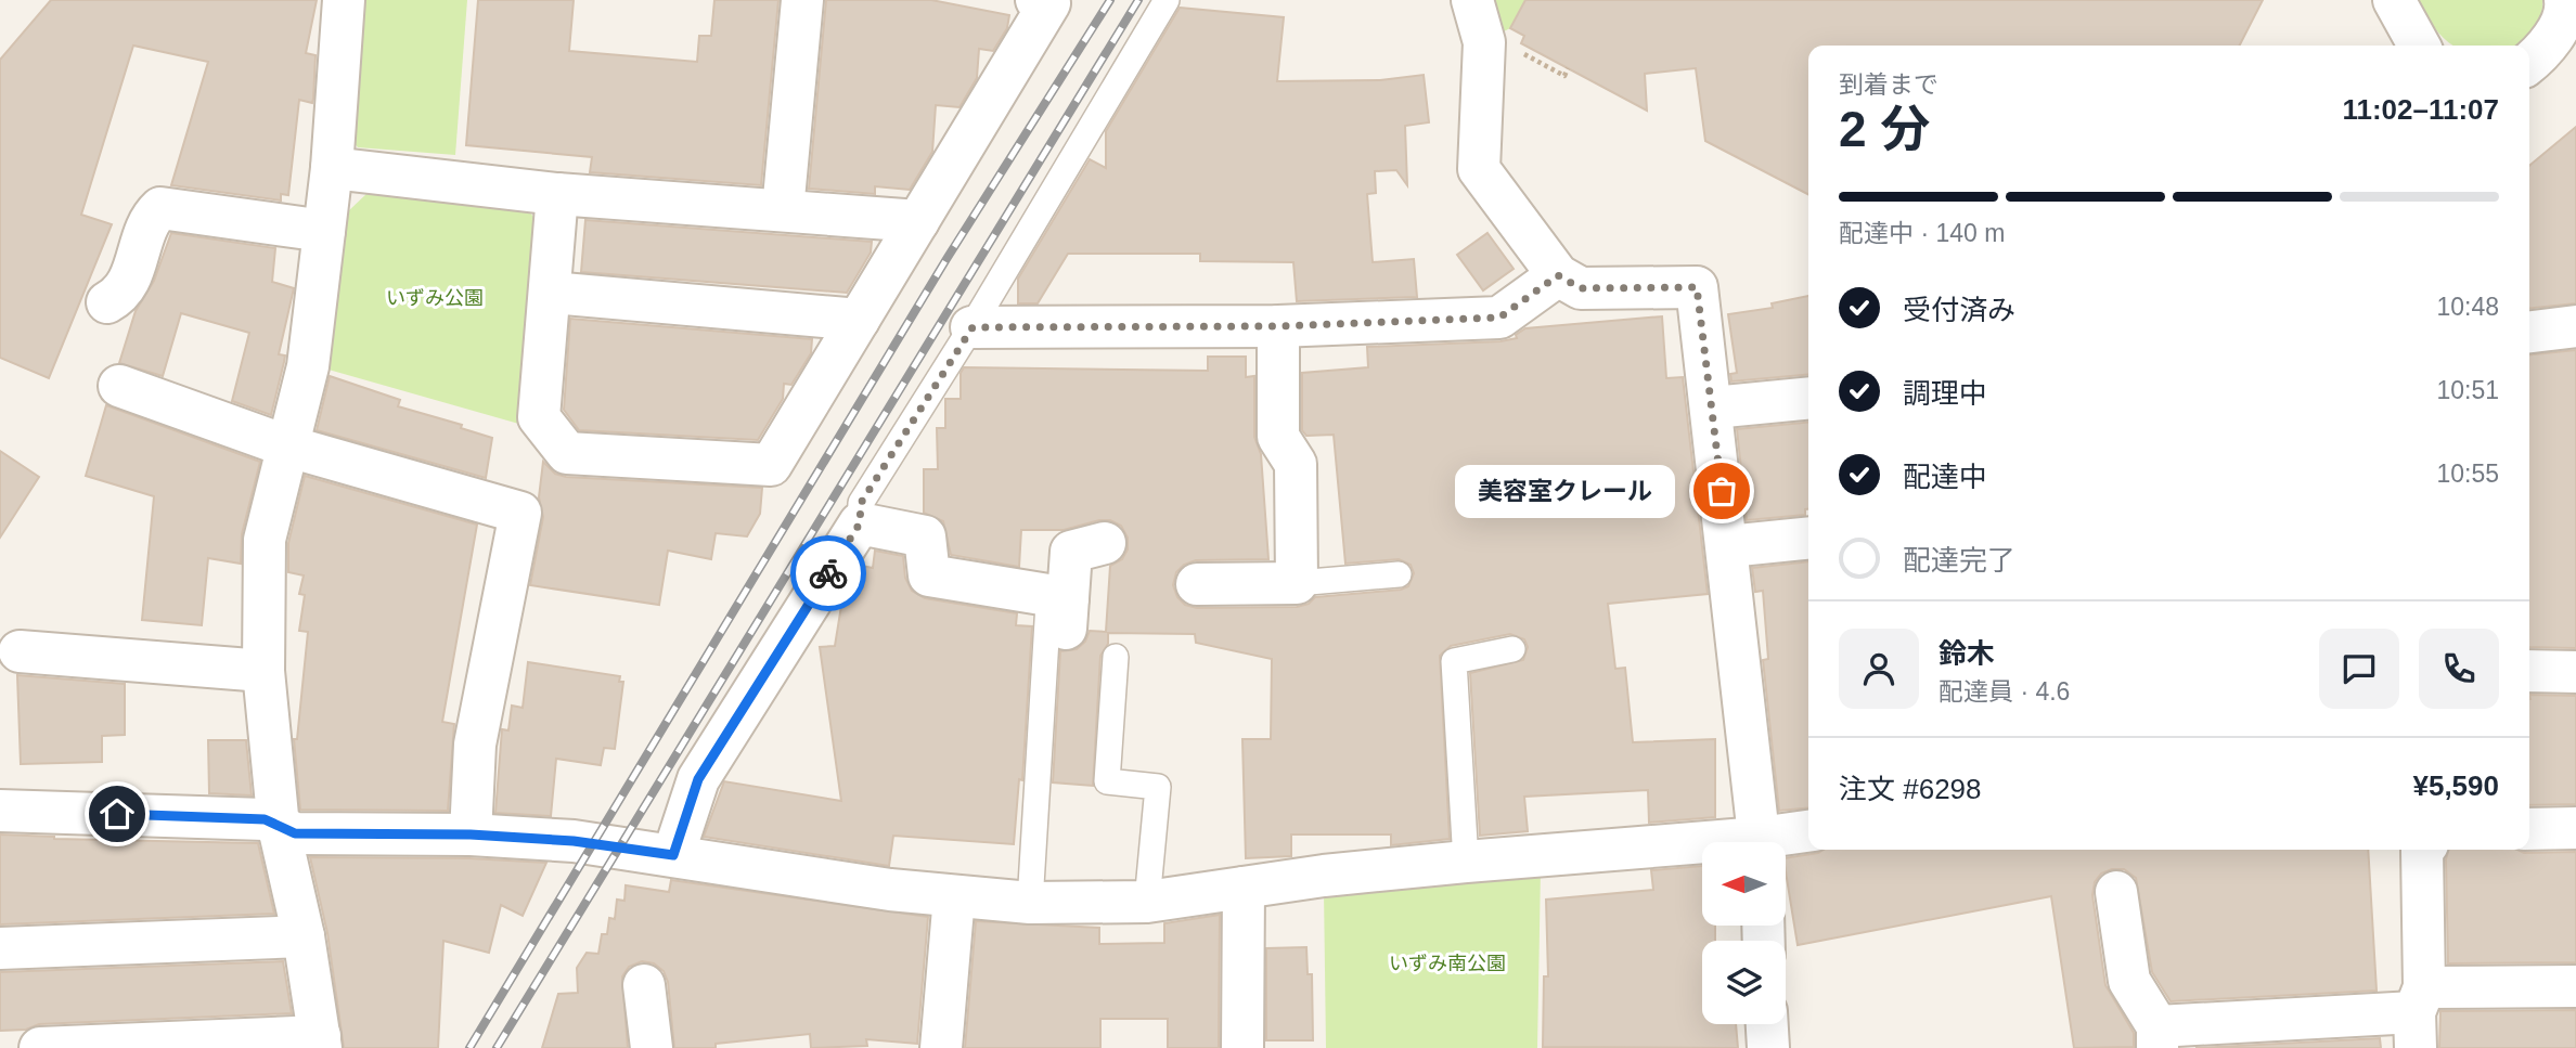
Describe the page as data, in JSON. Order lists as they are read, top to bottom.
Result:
{
  "parks": ["いずみ公園", "いずみ南公園"],
  "places": ["美容室クレール"],
  "north": "left",
  "page": {
    "heading": ["2 分", "到着まで", "11:02–11:07"],
    "panel": [
      "鈴木",
      "配達員 · 4.6",
      "注文 #6298",
      "¥5,590"
    ],
    "bar": "配達中 · 140 m",
    "list": [
      ["受付済み", "10:48"],
      ["調理中", "10:51"],
      ["配達中", "10:55"],
      "配達完了"
    ],
    "bubble": "美容室クレール"
  }
}
